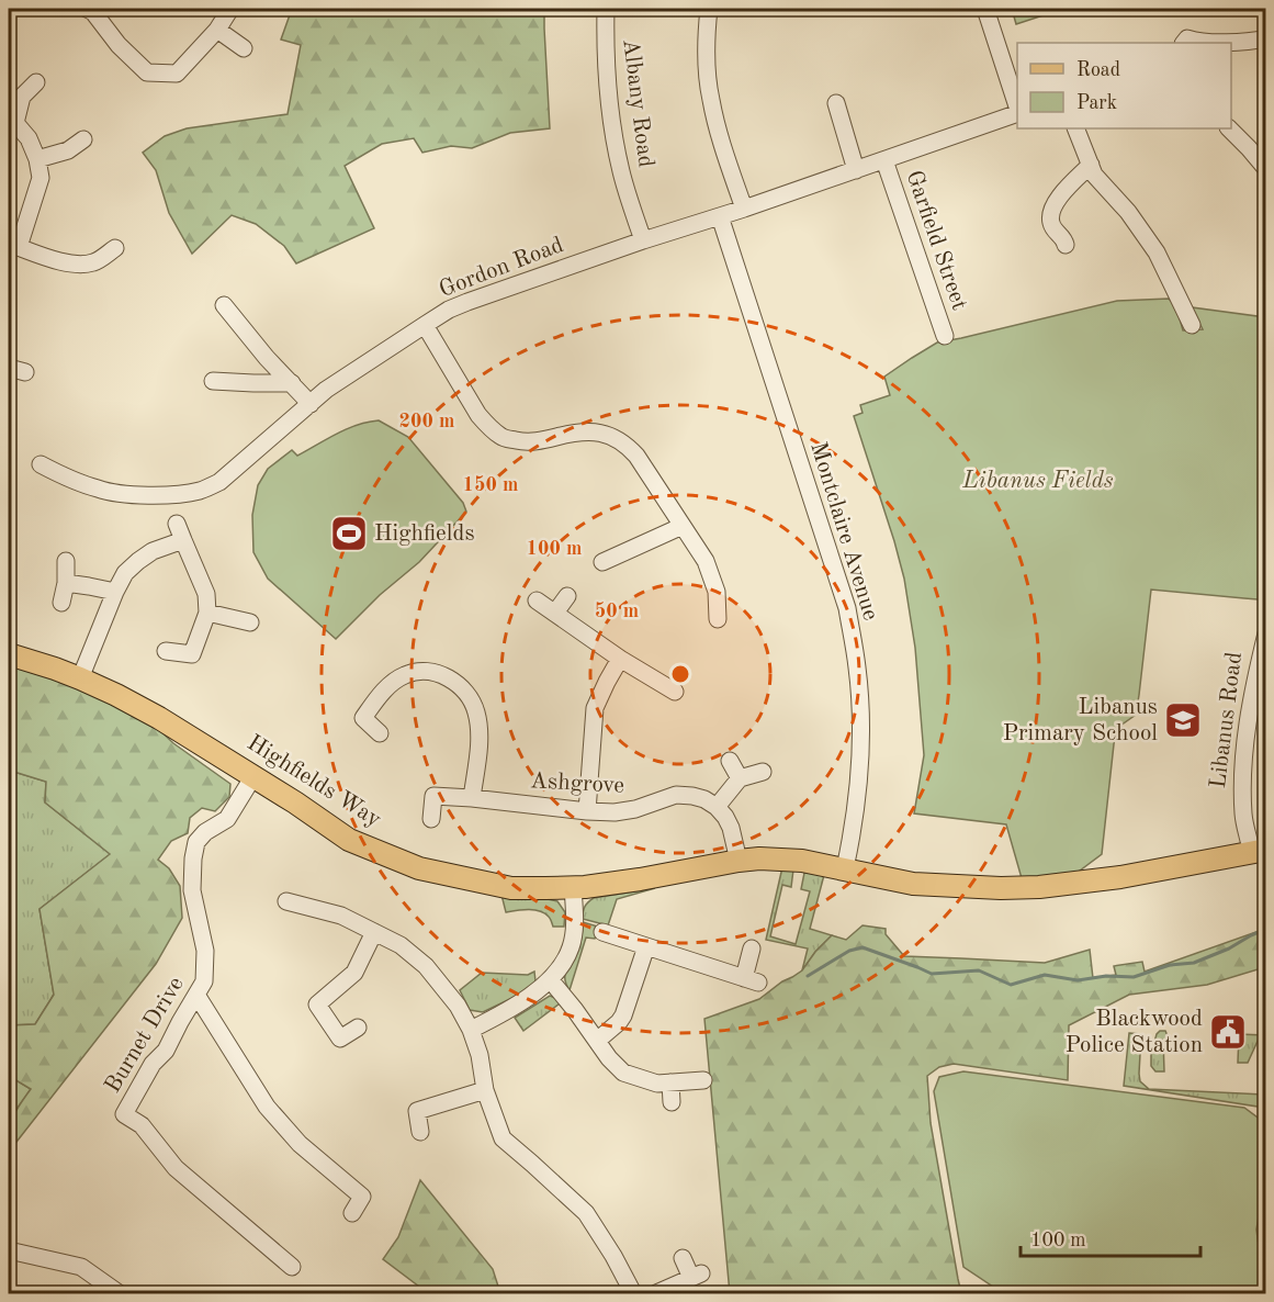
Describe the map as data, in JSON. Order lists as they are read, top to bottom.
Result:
{
  "streets": {
    "main road": ["Libanus Road", "Highfields Way"],
    "street": [
      "Albany Road",
      "Garfield Street",
      "Gordon Road",
      "Montclaire Avenue",
      "Ashgrove",
      "Burnet Drive"
    ]
  },
  "crossings": [
    ["Albany Road", "Gordon Road"],
    ["Garfield Street", "Gordon Road"],
    ["Gordon Road", "Montclaire Avenue"],
    ["Montclaire Avenue", "Libanus Road"],
    ["Montclaire Avenue", "Highfields Way"],
    ["Libanus Road", "Highfields Way"],
    ["Highfields Way", "Burnet Drive"]
  ],
  "parks": ["Libanus Fields"],
  "places": {
    "sports": ["Highfields"],
    "school or university": ["Libanus Primary School"],
    "public building": ["Blackwood Police Station"]
  },
  "legend": ["Road", "Park"],
  "scale_bar": "100 m",
  "rings": [
    "200 m",
    "150 m",
    "100 m",
    "50 m"
  ]
}
